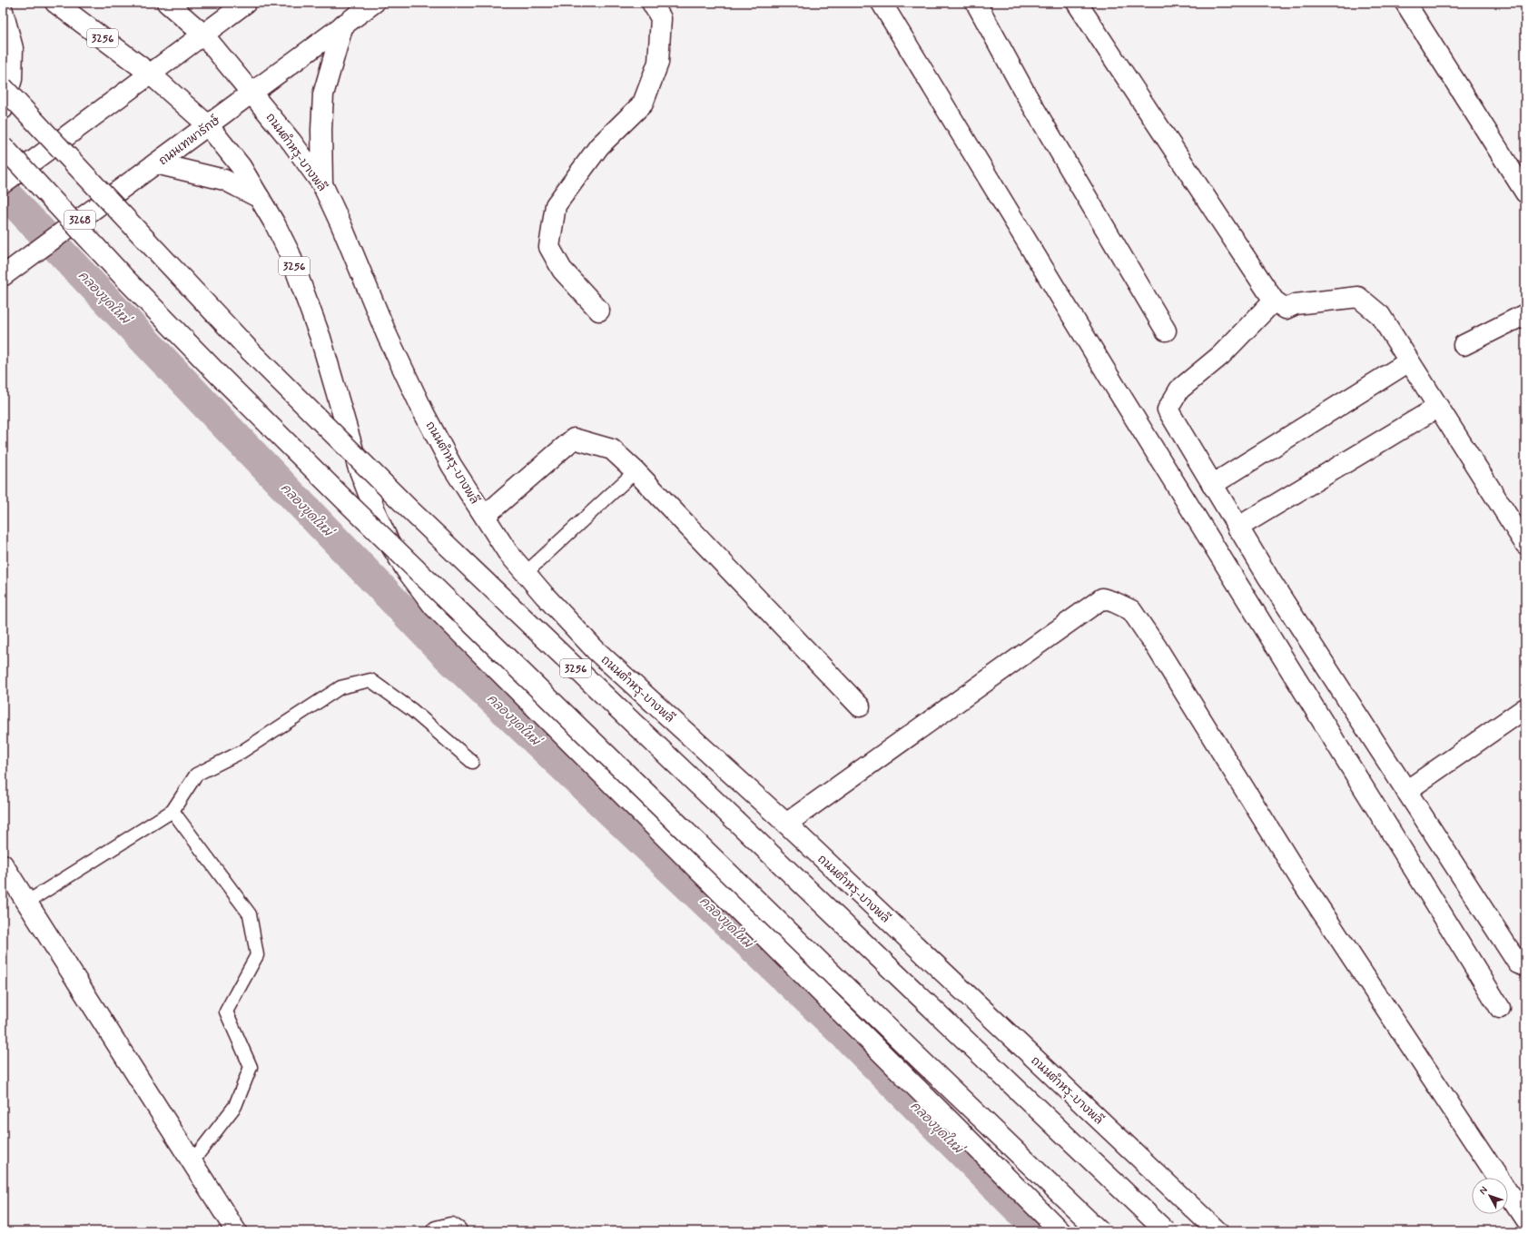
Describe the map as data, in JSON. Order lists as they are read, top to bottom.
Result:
{
  "streets": {
    "main road": [
      "3256",
      "ถนนเทพารักษ์",
      "ถนนตำหรุ-บางพลี",
      "3268"
    ]
  },
  "crossings": [
    ["3256", "ถนนเทพารักษ์"],
    ["3256", "ถนนตำหรุ-บางพลี"],
    ["ถนนเทพารักษ์", "ถนนตำหรุ-บางพลี"]
  ],
  "water": ["คลองขุดใหม่"],
  "north": "top left"
}
